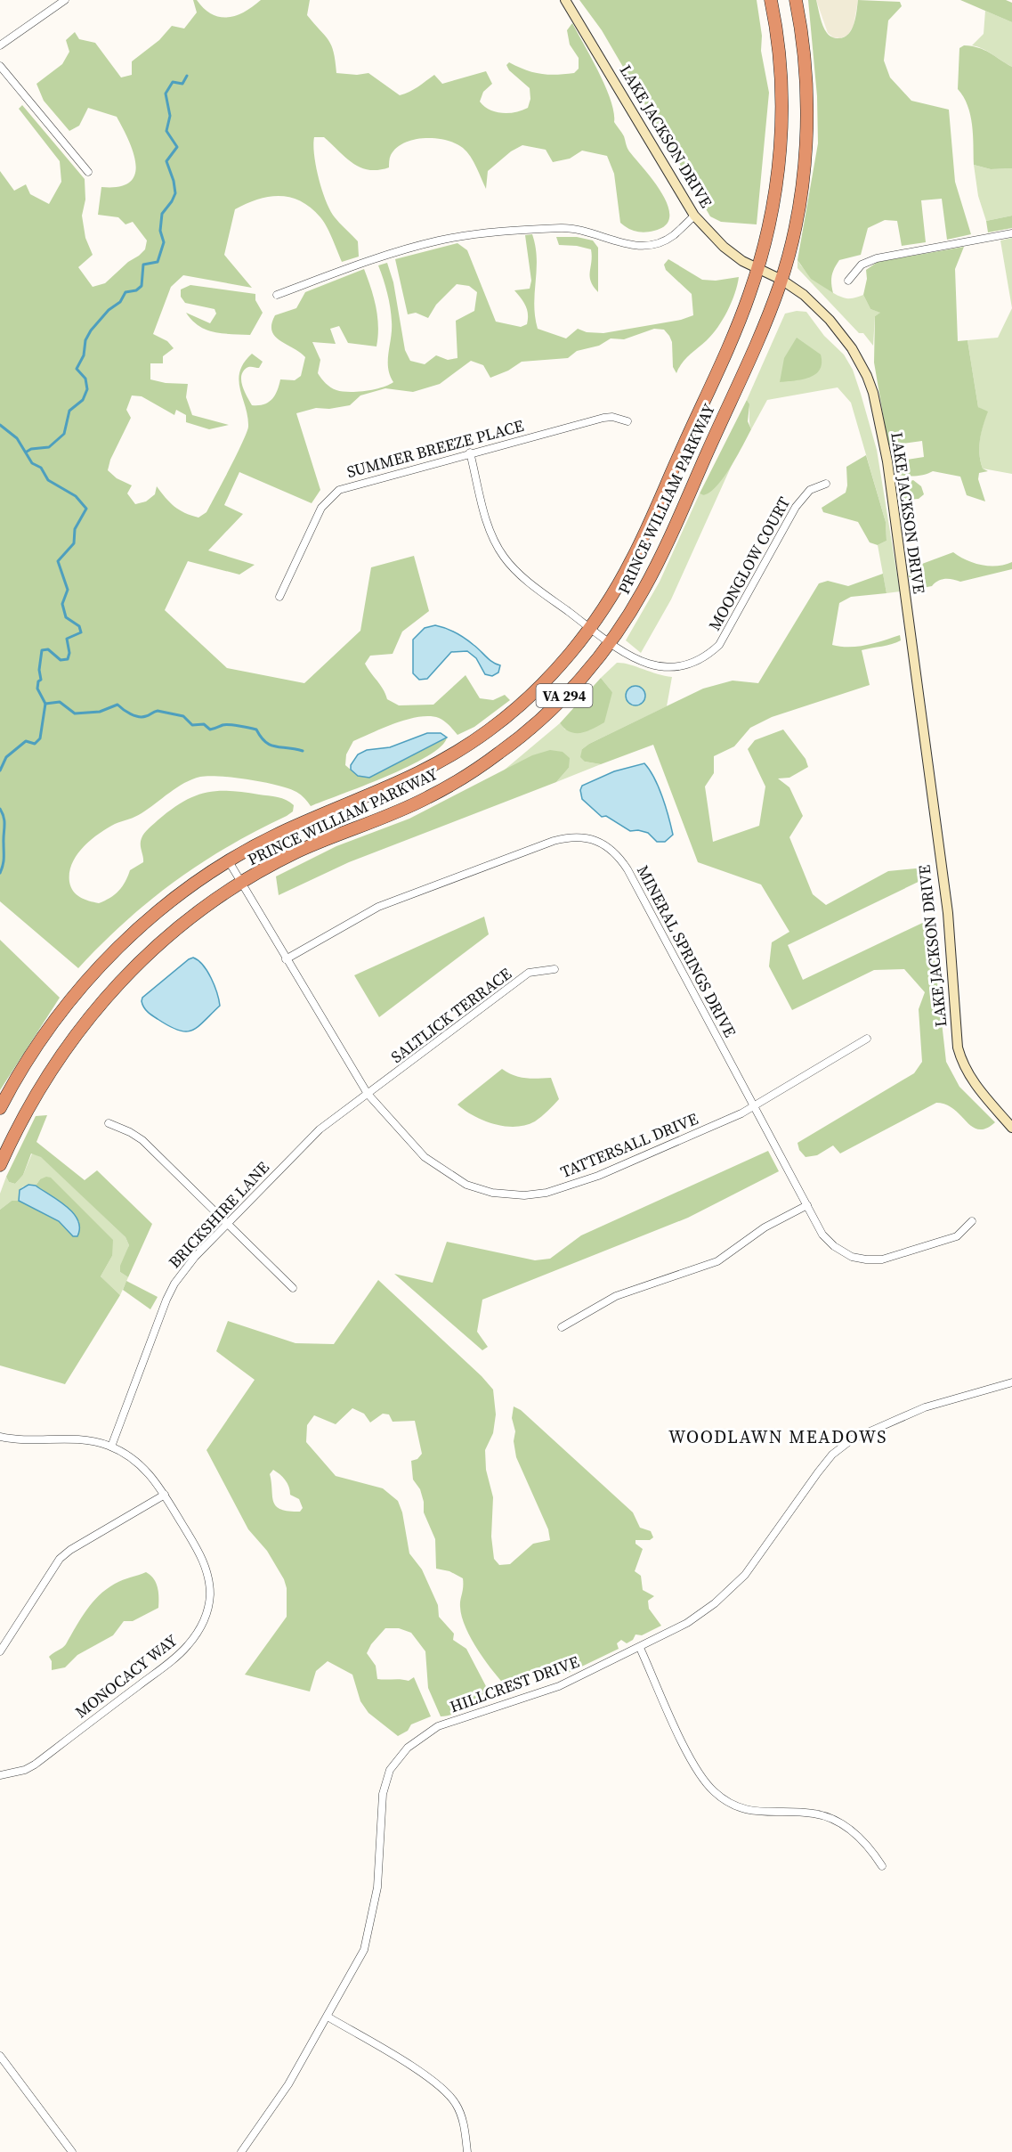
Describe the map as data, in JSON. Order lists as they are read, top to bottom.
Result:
{
  "streets": {
    "highway": ["PRINCE WILLIAM PARKWAY", "VA 294"],
    "street": [
      "LAKE JACKSON DRIVE",
      "SUMMER BREEZE PLACE",
      "MOONGLOW COURT",
      "MINERAL SPRINGS DRIVE",
      "SALTLICK TERRACE",
      "TATTERSALL DRIVE",
      "BRICKSHIRE LANE",
      "MONOCACY WAY",
      "HILLCREST DRIVE"
    ]
  },
  "crossings": [
    ["LAKE JACKSON DRIVE", "PRINCE WILLIAM PARKWAY"],
    ["SUMMER BREEZE PLACE", "MOONGLOW COURT"],
    ["PRINCE WILLIAM PARKWAY", "MOONGLOW COURT"],
    ["PRINCE WILLIAM PARKWAY", "TATTERSALL DRIVE"],
    ["MINERAL SPRINGS DRIVE", "TATTERSALL DRIVE"],
    ["SALTLICK TERRACE", "TATTERSALL DRIVE"],
    ["SALTLICK TERRACE", "BRICKSHIRE LANE"],
    ["TATTERSALL DRIVE", "BRICKSHIRE LANE"],
    ["BRICKSHIRE LANE", "MONOCACY WAY"]
  ],
  "districts": ["WOODLAWN MEADOWS"]
}
